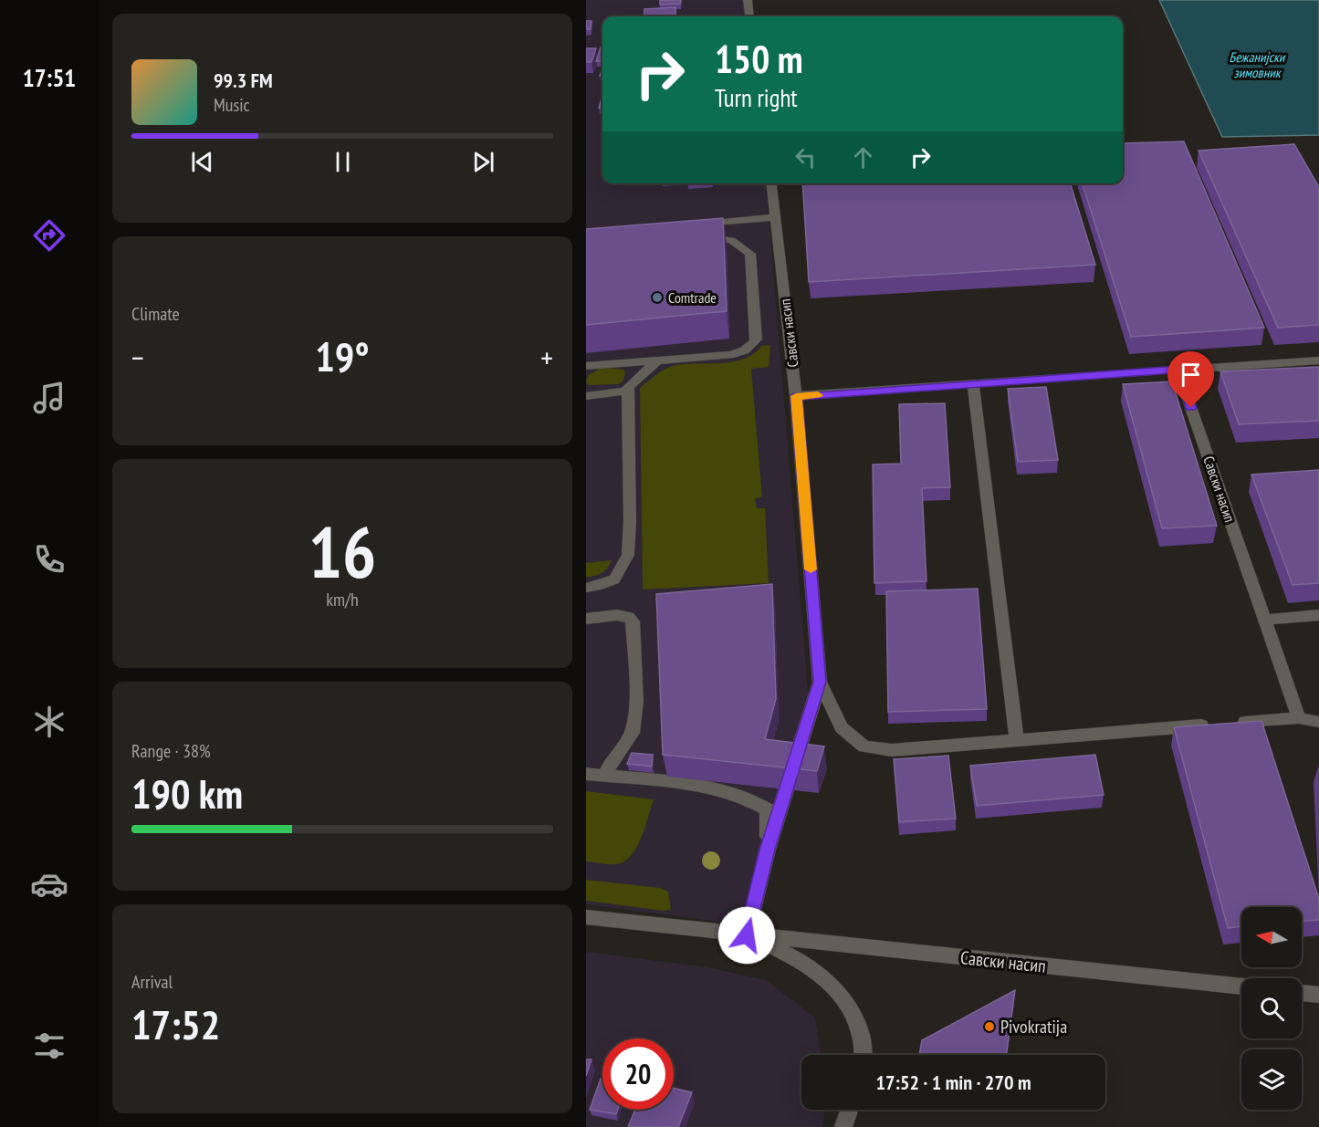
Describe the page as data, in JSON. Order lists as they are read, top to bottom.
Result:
{
  "streets": {
    "street": ["Савски насип"]
  },
  "water": ["Бежанијски зимовник"],
  "places": ["Comtrade", "Pivokratija"],
  "north": "left",
  "page": {
    "tabs": "17:51",
    "turn": ["150 m", "Turn right"],
    "song": ["99.3 FM", "Music"],
    "tile": [
      "Climate",
      ["16", "km/h"],
      ["Range · 38%", "190 km"],
      ["Arrival", "17:52"]
    ],
    "heat": ["−", "19°", "+"],
    "limit": "20",
    "trip": "17:52 · 1 min · 270 m"
  }
}
